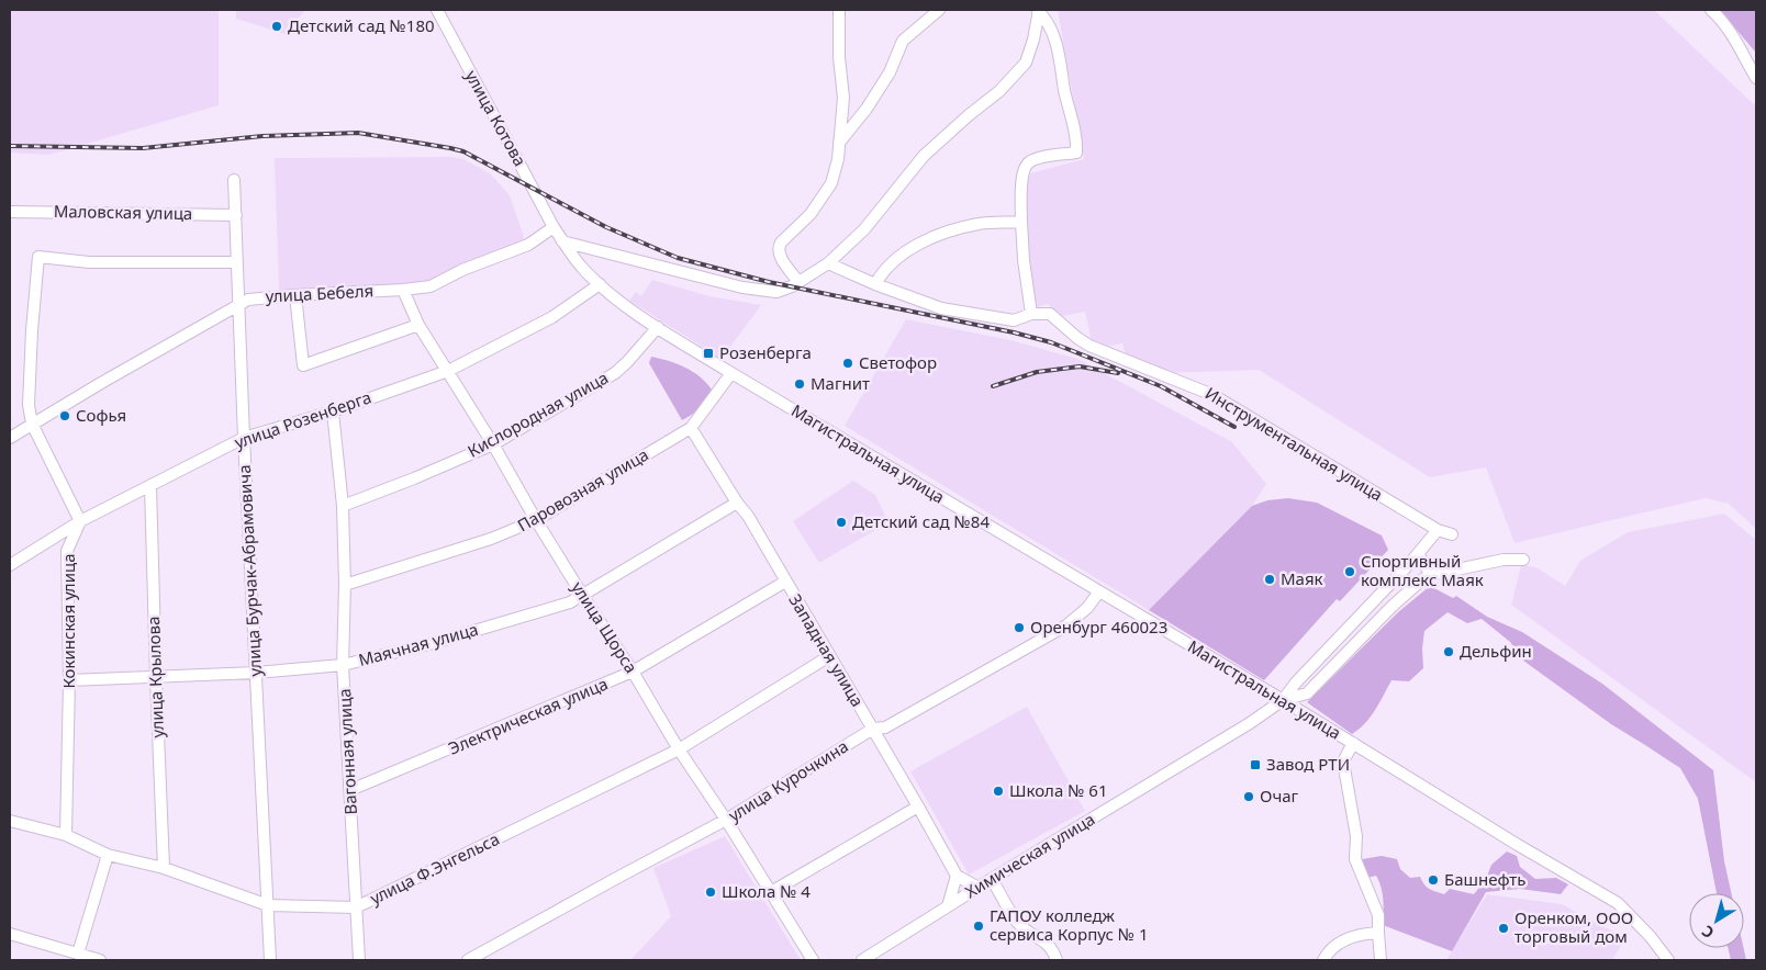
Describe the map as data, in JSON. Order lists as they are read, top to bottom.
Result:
{
  "streets": {
    "street": [
      "улица Котова",
      "Маловская улица",
      "улица Бебеля",
      "Кислородная улица",
      "улица Розенберга",
      "Инструментальная улица",
      "Магистральная улица",
      "Паровозная улица",
      "улица Бурчак-Абрамовича",
      "Кокинская улица",
      "улица Щорса",
      "Маячная улица",
      "Западная улица",
      "улица Крылова",
      "Электрическая улица",
      "Вагонная улица",
      "улица Курочкина",
      "Химическая улица",
      "улица Ф.Энгельса"
    ]
  },
  "crossings": [
    ["улица Котова", "улица Бебеля"],
    ["улица Котова", "Магистральная улица"],
    ["Маловская улица", "улица Бурчак-Абрамовича"],
    ["улица Бебеля", "Магистральная улица"],
    ["улица Бебеля", "улица Бурчак-Абрамовича"],
    ["улица Бебеля", "улица Щорса"],
    ["Кислородная улица", "Магистральная улица"],
    ["Кислородная улица", "улица Щорса"],
    ["Кислородная улица", "Вагонная улица"],
    ["улица Розенберга", "Магистральная улица"],
    ["улица Розенберга", "улица Бурчак-Абрамовича"],
    ["улица Розенберга", "Кокинская улица"],
    ["улица Розенберга", "улица Щорса"],
    ["улица Розенберга", "улица Крылова"],
    ["улица Розенберга", "Вагонная улица"],
    ["Инструментальная улица", "Химическая улица"],
    ["Магистральная улица", "Паровозная улица"],
    ["Магистральная улица", "улица Курочкина"],
    ["Магистральная улица", "Химическая улица"],
    ["Паровозная улица", "улица Щорса"],
    ["Паровозная улица", "Западная улица"],
    ["Паровозная улица", "Вагонная улица"],
    ["улица Бурчак-Абрамовича", "Маячная улица"],
    ["улица Бурчак-Абрамовича", "улица Ф.Энгельса"],
    ["Кокинская улица", "Маячная улица"],
    ["Кокинская улица", "улица Ф.Энгельса"],
    ["улица Щорса", "Маячная улица"],
    ["улица Щорса", "Электрическая улица"],
    ["улица Щорса", "улица Курочкина"],
    ["улица Щорса", "улица Ф.Энгельса"],
    ["Маячная улица", "Западная улица"],
    ["Маячная улица", "улица Крылова"],
    ["Маячная улица", "Вагонная улица"],
    ["Западная улица", "Электрическая улица"],
    ["Западная улица", "улица Курочкина"],
    ["Западная улица", "улица Ф.Энгельса"],
    ["улица Крылова", "улица Ф.Энгельса"],
    ["Электрическая улица", "Вагонная улица"],
    ["Вагонная улица", "улица Ф.Энгельса"]
  ],
  "places": {
    "other": [
      "Детский сад №180",
      "Светофор",
      "Магнит",
      "Софья",
      "Детский сад №84",
      "Спортивный комплекс Маяк",
      "Маяк",
      "Оренбург 460023",
      "Дельфин",
      "Школа № 61",
      "Очаг",
      "Башнефть",
      "Школа № 4",
      "ГАПОУ колледж сервиса Корпус № 1",
      "Оренком, ООО торговый дом"
    ],
    "transit": ["Розенберга", "Завод РТИ"]
  },
  "north": "bottom left"
}
